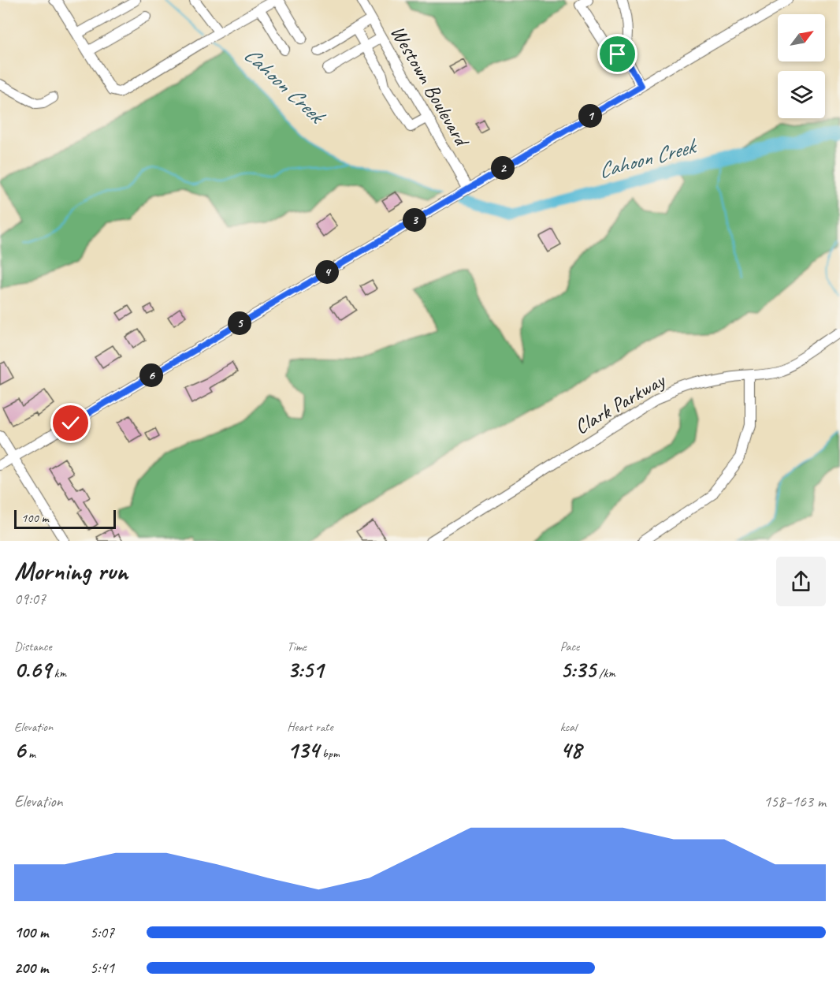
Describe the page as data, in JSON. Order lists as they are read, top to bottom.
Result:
{
  "streets": {
    "street": ["Westown Boulevard", "Clark Parkway"]
  },
  "water": ["Cahoon Creek"],
  "scale_bar": "100 m",
  "north": "top right",
  "page": {
    "pins": [
      "1",
      "2",
      "3",
      "4",
      "5",
      "6"
    ],
    "scale": "100 m",
    "heading": ["Morning run", "09:07"],
    "stats": [
      ["Distance", "0.69 km"],
      ["Time", "3:51"],
      ["Pace", "5:35 /km"],
      ["Elevation", "6 m"],
      ["Heart rate", "134 bpm"],
      ["kcal", "48"]
    ],
    "chart": ["Elevation", "158–163 m"],
    "list": [
      {
        "name": "100 m",
        "note": "5:07"
      },
      {
        "name": "200 m",
        "note": "5:41"
      }
    ]
  }
}
